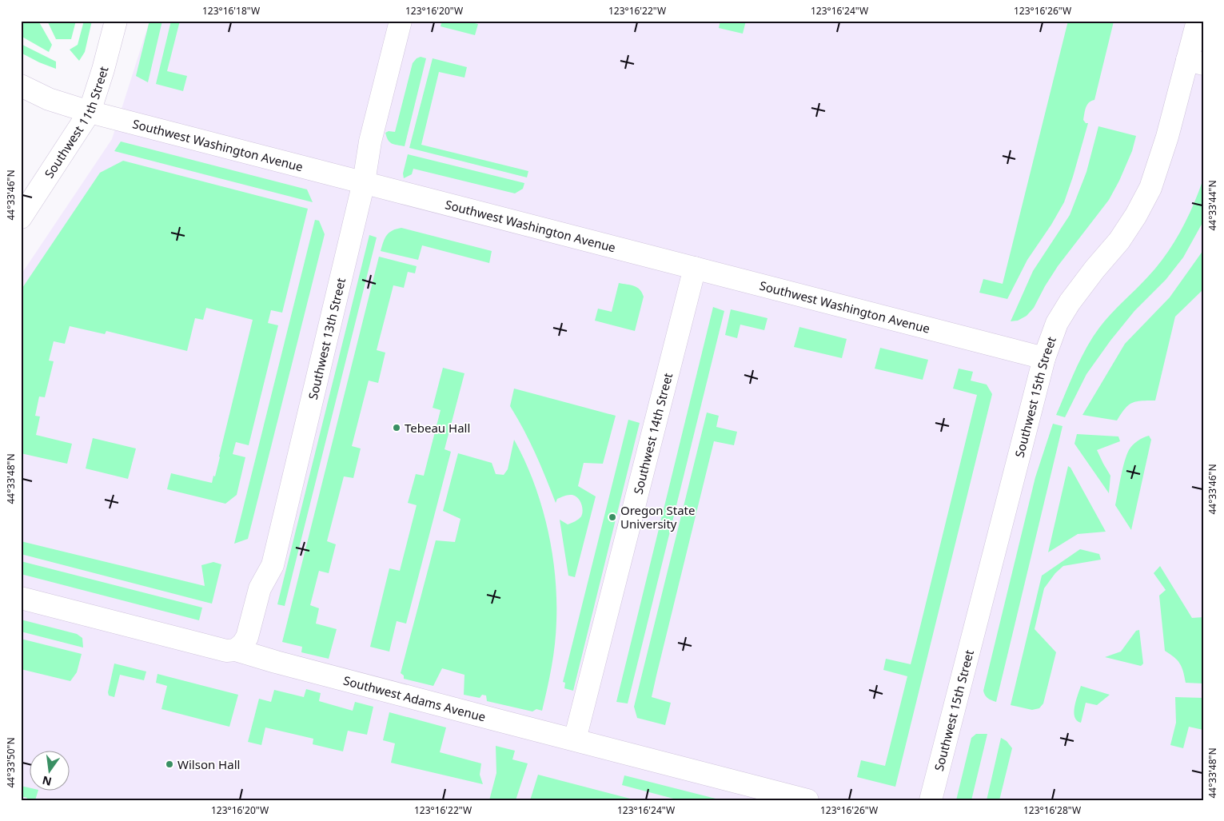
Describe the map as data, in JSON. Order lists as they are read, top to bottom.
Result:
{
  "streets": {
    "street": [
      "Southwest 11th Street",
      "Southwest Washington Avenue",
      "Southwest 13th Street",
      "Southwest 15th Street",
      "Southwest 14th Street",
      "Southwest Adams Avenue"
    ]
  },
  "crossings": [
    ["Southwest 11th Street", "Southwest Washington Avenue"],
    ["Southwest Washington Avenue", "Southwest 13th Street"],
    ["Southwest Washington Avenue", "Southwest 15th Street"],
    ["Southwest Washington Avenue", "Southwest 14th Street"],
    ["Southwest 13th Street", "Southwest Adams Avenue"],
    ["Southwest 14th Street", "Southwest Adams Avenue"]
  ],
  "places": ["Tebeau Hall", "Oregon State University", "Wilson Hall"],
  "north": "bottom",
  "coordinates": [
    "123°16'18\"W",
    "123°16'20\"W",
    "123°16'22\"W",
    "123°16'24\"W",
    "123°16'26\"W",
    "44°33'46\"N",
    "44°33'44\"N",
    "44°33'48\"N",
    "44°33'50\"N",
    "123°16'28\"W"
  ]
}
